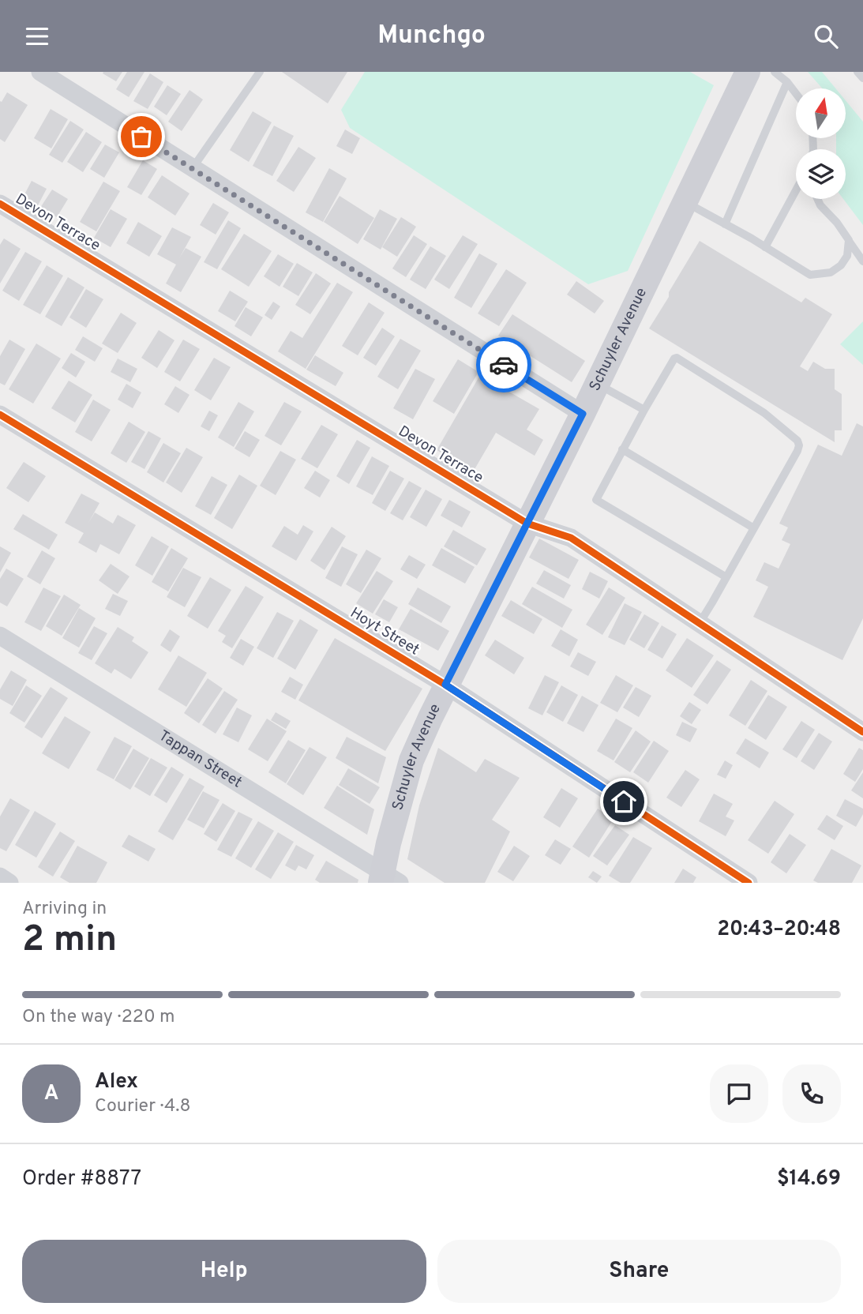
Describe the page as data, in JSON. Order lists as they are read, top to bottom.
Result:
{
  "streets": {
    "main road": ["Schuyler Avenue"],
    "street": ["Devon Terrace", "Hoyt Street", "Tappan Street"]
  },
  "crossings": [
    ["Devon Terrace", "Schuyler Avenue"],
    ["Schuyler Avenue", "Hoyt Street"],
    ["Schuyler Avenue", "Tappan Street"]
  ],
  "north": "top",
  "page": {
    "header": "Munchgo",
    "heading": ["2 min", "Arriving in", "20:43–20:48"],
    "panel": [
      "Alex",
      "Courier · 4.8",
      "Order #8877",
      "$14.69"
    ],
    "bar": "On the way · 220 m",
    "round": "A",
    "buttons": ["Help", "Share"]
  }
}
